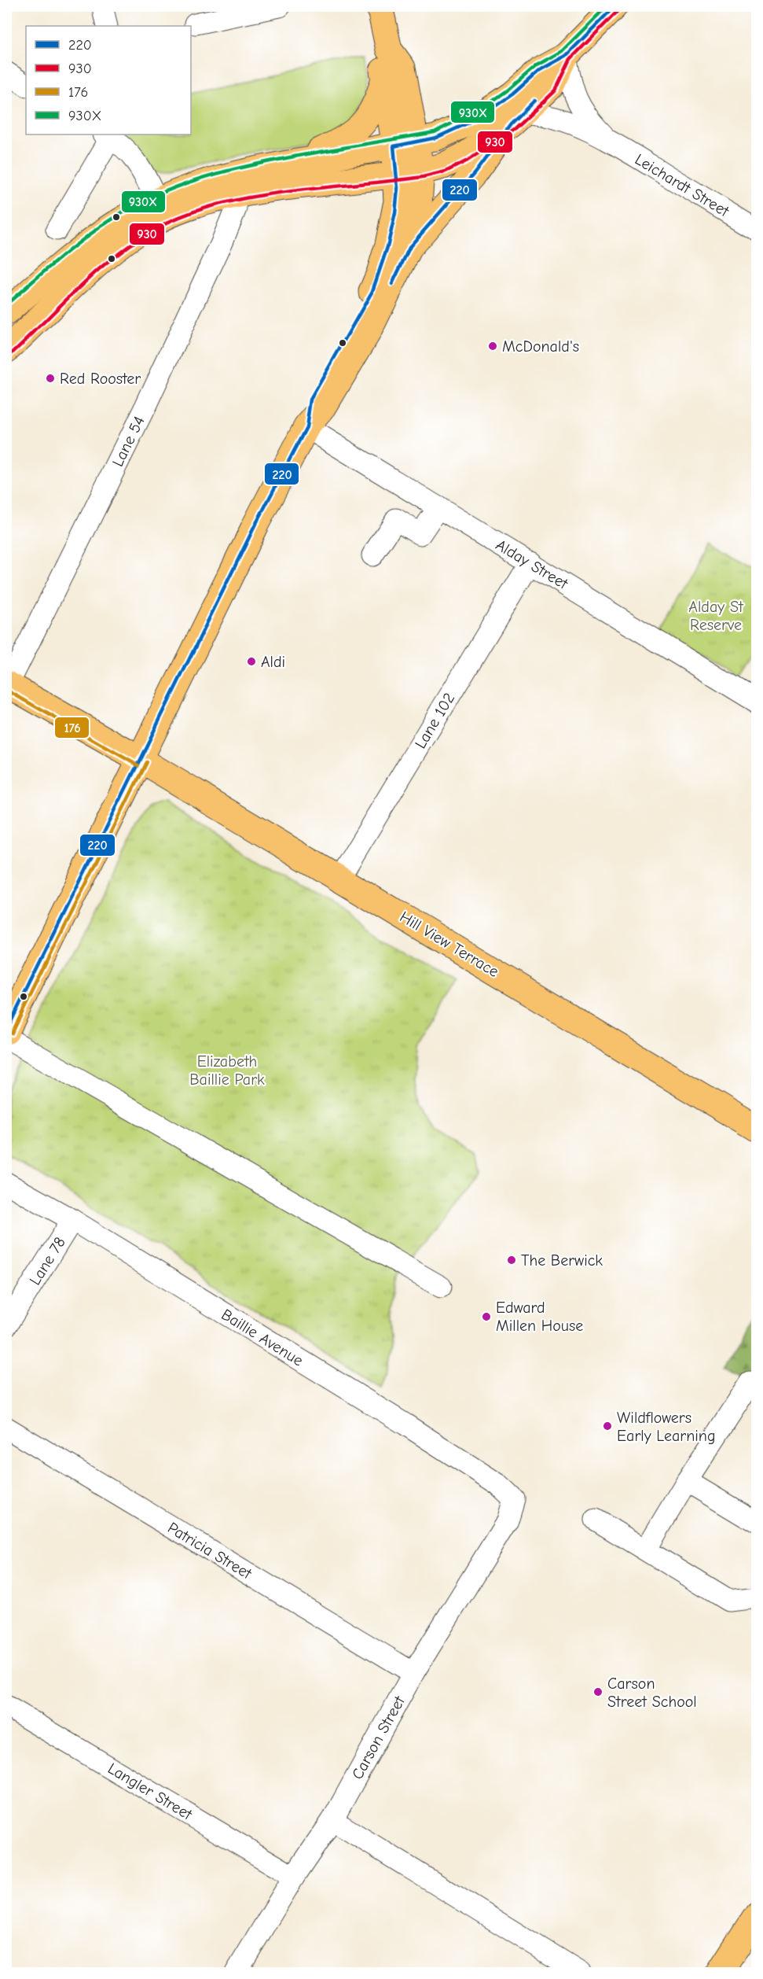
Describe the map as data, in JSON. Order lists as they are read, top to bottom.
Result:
{
  "streets": {
    "main road": ["Hill View Terrace"],
    "street": [
      "Leichardt Street",
      "Lane 54",
      "Alday Street",
      "Lane 102",
      "Lane 78",
      "Baillie Avenue",
      "Patricia Street",
      "Carson Street",
      "Langler Street"
    ]
  },
  "crossings": [
    ["Lane 54", "Hill View Terrace"],
    ["Alday Street", "Lane 102"],
    ["Lane 102", "Hill View Terrace"],
    ["Lane 78", "Baillie Avenue"],
    ["Baillie Avenue", "Carson Street"],
    ["Patricia Street", "Carson Street"],
    ["Carson Street", "Langler Street"]
  ],
  "parks": ["Alday St Reserve", "Elizabeth Baillie Park"],
  "places": [
    "McDonald's",
    "Red Rooster",
    "Aldi",
    "The Berwick",
    "Edward Millen House",
    "Wildflowers Early Learning",
    "Carson Street School"
  ],
  "lines": [
    "transit line 220",
    "transit line 930X",
    "transit line 930",
    "transit line 176"
  ],
  "legend": [
    "220",
    "930",
    "176",
    "930X"
  ]
}
